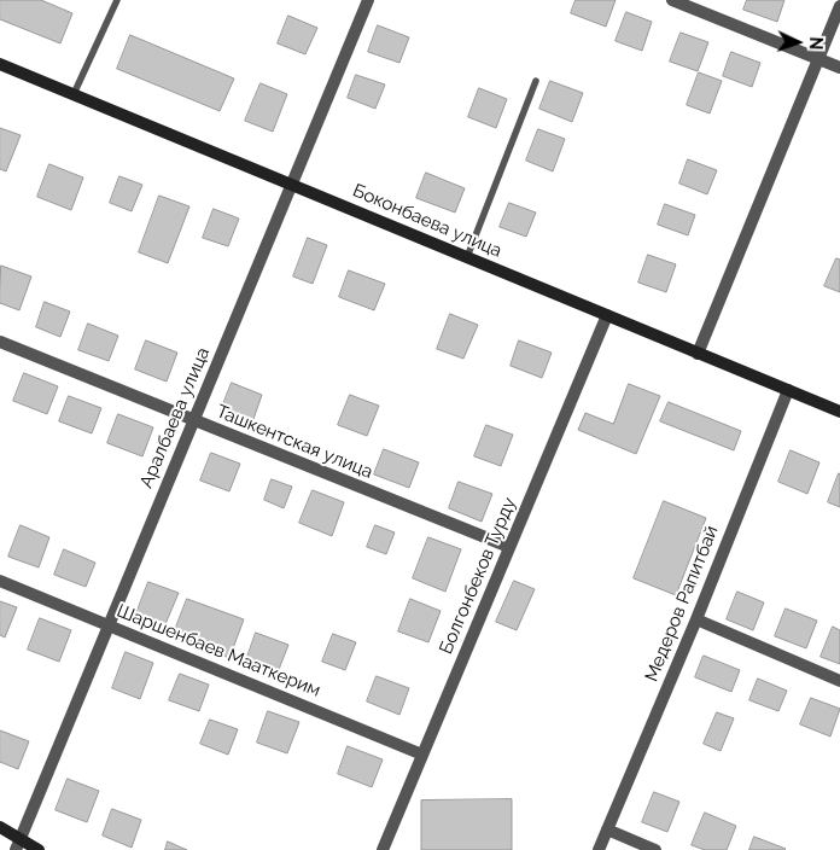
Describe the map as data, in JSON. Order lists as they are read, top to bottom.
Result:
{
  "streets": {
    "street": [
      "Боконбаева улица",
      "Аралбаева улица",
      "Ташкентская улица",
      "Болгонбеков Турду",
      "Медеров Рапитбай",
      "Шаршенбаев Мааткерим"
    ]
  },
  "crossings": [
    ["Боконбаева улица", "Аралбаева улица"],
    ["Боконбаева улица", "Болгонбеков Турду"],
    ["Боконбаева улица", "Медеров Рапитбай"],
    ["Аралбаева улица", "Ташкентская улица"],
    ["Аралбаева улица", "Шаршенбаев Мааткерим"],
    ["Ташкентская улица", "Болгонбеков Турду"],
    ["Болгонбеков Турду", "Шаршенбаев Мааткерим"]
  ],
  "north": "right"
}
